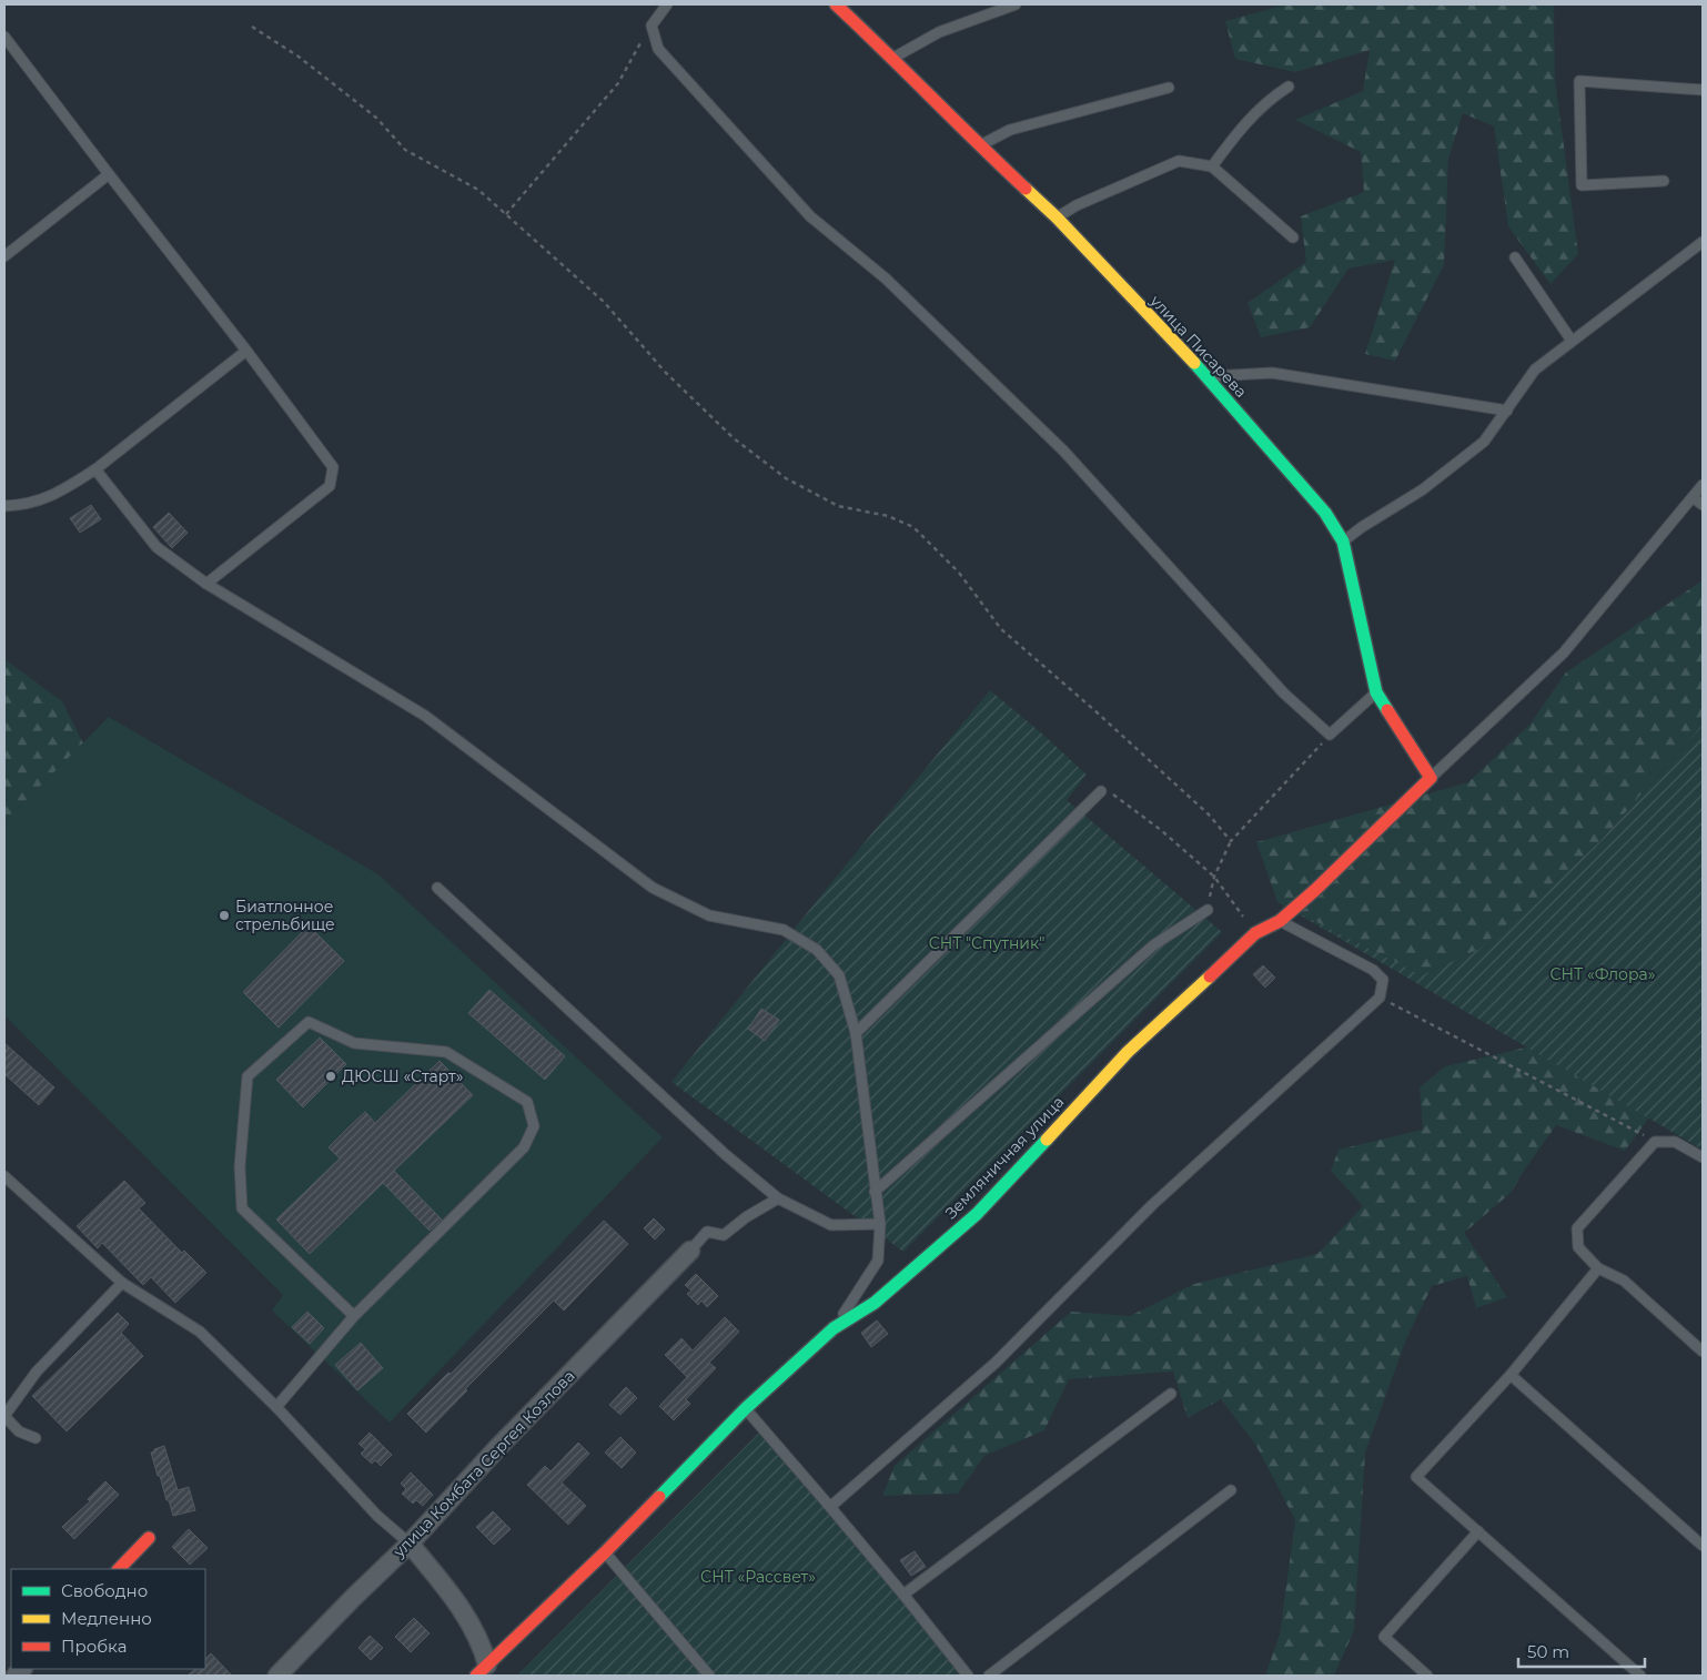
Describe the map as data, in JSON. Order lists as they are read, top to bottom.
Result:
{
  "streets": {
    "street": ["улица Писарева", "Земляничная улица", "улица Комбата Сергея Козлова"]
  },
  "crossings": [
    ["улица Писарева", "Земляничная улица"]
  ],
  "parks": ["СНТ \"Спутник\"", "СНТ «Флора»", "СНТ «Рассвет»"],
  "places": ["Биатлонное стрельбище", "ДЮСШ «Старт»"],
  "legend": ["Свободно", "Медленно", "Пробка"],
  "scale_bar": "50 m"
}
